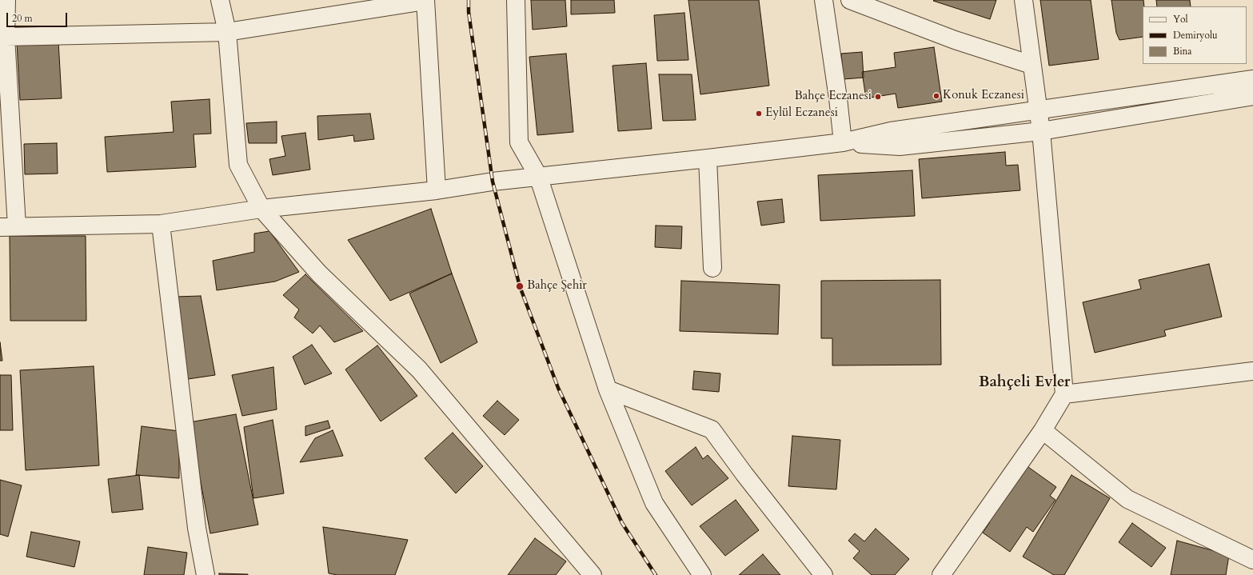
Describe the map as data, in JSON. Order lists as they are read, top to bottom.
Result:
{
  "districts": ["Bahçeli Evler"],
  "places": [
    "Konuk Eczanesi",
    "Bahçe Eczanesi",
    "Eylül Eczanesi",
    "Bahçe Şehir"
  ],
  "legend": ["Yol", "Demiryolu", "Bina"],
  "scale_bar": "20 m"
}
